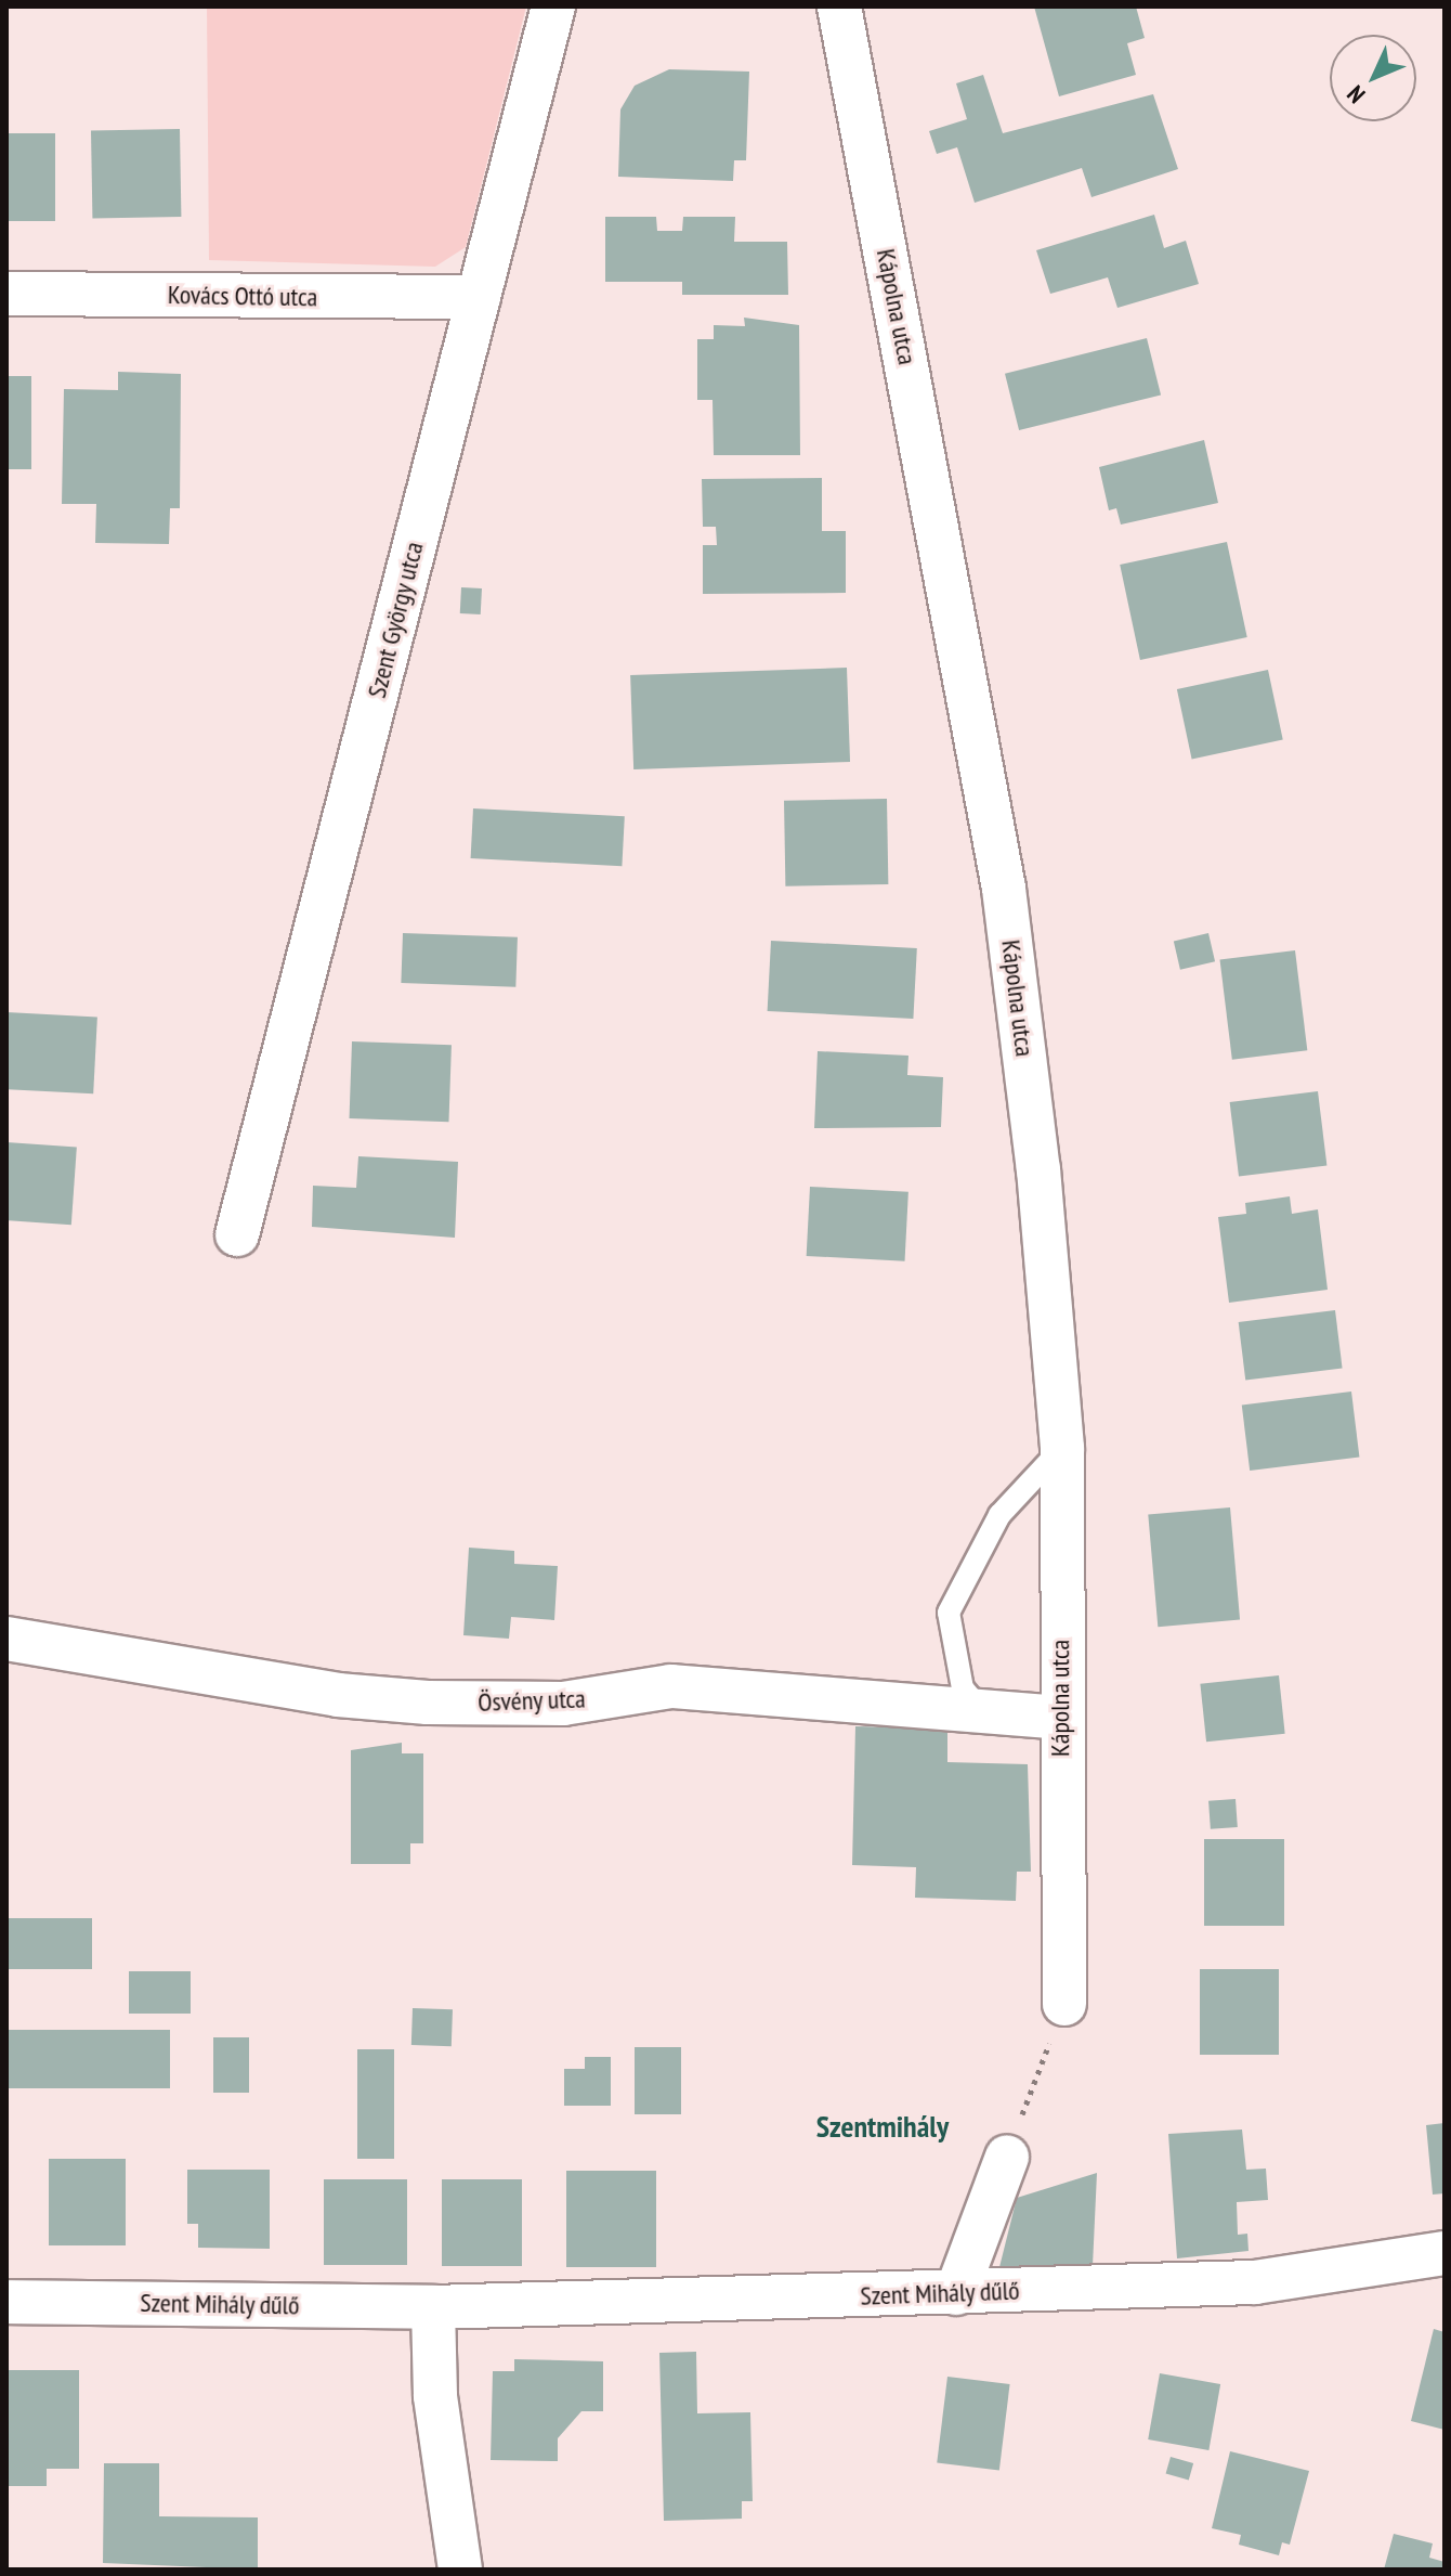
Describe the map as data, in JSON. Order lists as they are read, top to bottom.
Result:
{
  "streets": {
    "street": [
      "Kovács Ottó utca",
      "Kápolna utca",
      "Szent György utca",
      "Ösvény utca",
      "Szent Mihály dűlő"
    ]
  },
  "crossings": [
    ["Kovács Ottó utca", "Szent György utca"],
    ["Kápolna utca", "Ösvény utca"]
  ],
  "districts": ["Szentmihály"],
  "north": "bottom left"
}
